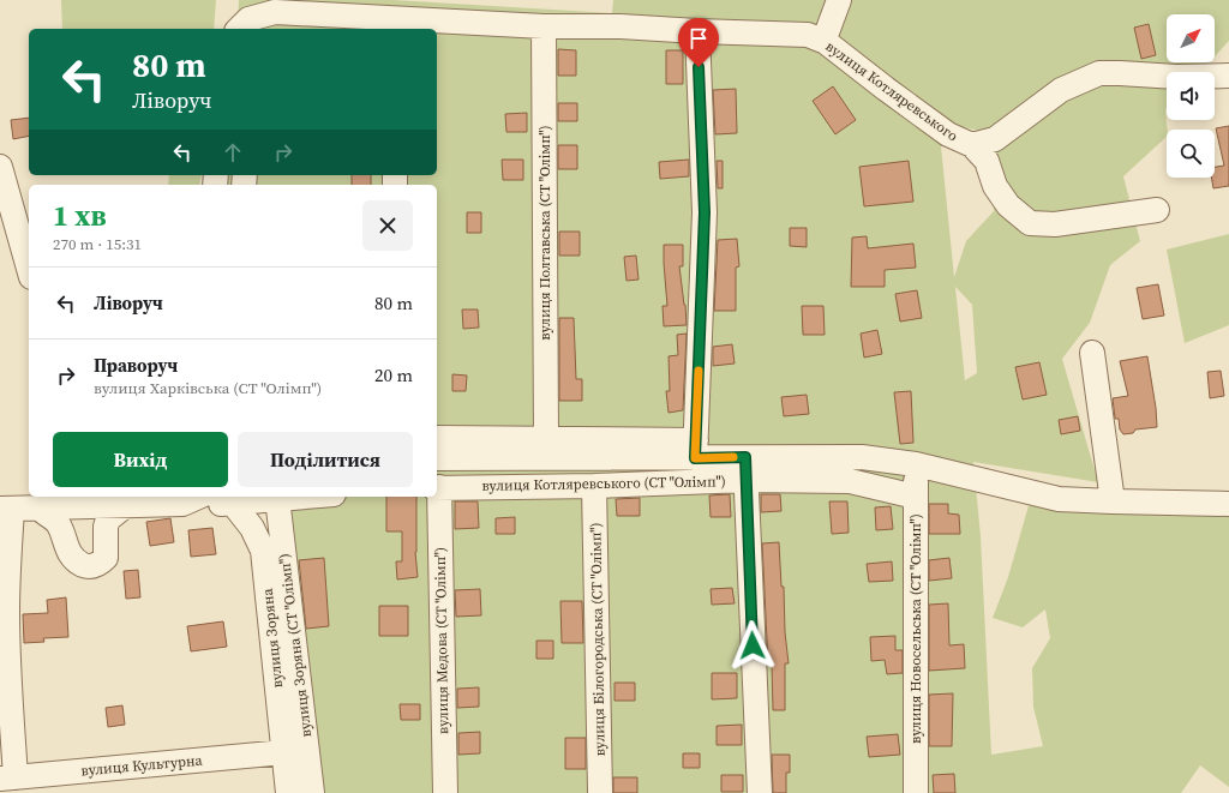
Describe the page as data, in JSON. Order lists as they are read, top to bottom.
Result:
{
  "streets": {
    "street": [
      "вулиця Котляревського",
      "вулиця Полтавська (СТ \"Олімп\")",
      "вулиця Котляревського (СТ \"Олімп\")",
      "вулиця Новосельська (СТ \"Олімп\")",
      "вулиця Зоряна",
      "вулиця Білогородська (СТ \"Олімп\")",
      "вулиця Медова (СТ \"Олімп\")",
      "вулиця Зоряна (СТ \"Олімп\")",
      "вулиця Культурна"
    ]
  },
  "crossings": [
    ["вулиця Котляревського", "вулиця Полтавська (СТ \"Олімп\")"],
    ["вулиця Котляревського (СТ \"Олімп\")", "вулиця Новосельська (СТ \"Олімп\")"],
    ["вулиця Котляревського (СТ \"Олімп\")", "вулиця Білогородська (СТ \"Олімп\")"],
    ["вулиця Котляревського (СТ \"Олімп\")", "вулиця Медова (СТ \"Олімп\")"],
    ["вулиця Зоряна", "вулиця Культурна"]
  ],
  "north": "top right",
  "page": {
    "turn": ["80 m", "Ліворуч"],
    "heading": ["1 хв", "270 m · 15:31"],
    "list": [
      {
        "name": "Ліворуч",
        "value": "80 m"
      },
      {
        "name": "Праворуч",
        "note": "вулиця Харківська (СТ \"Олімп\")",
        "value": "20 m"
      }
    ],
    "buttons": ["Вихід", "Поділитися"]
  }
}
